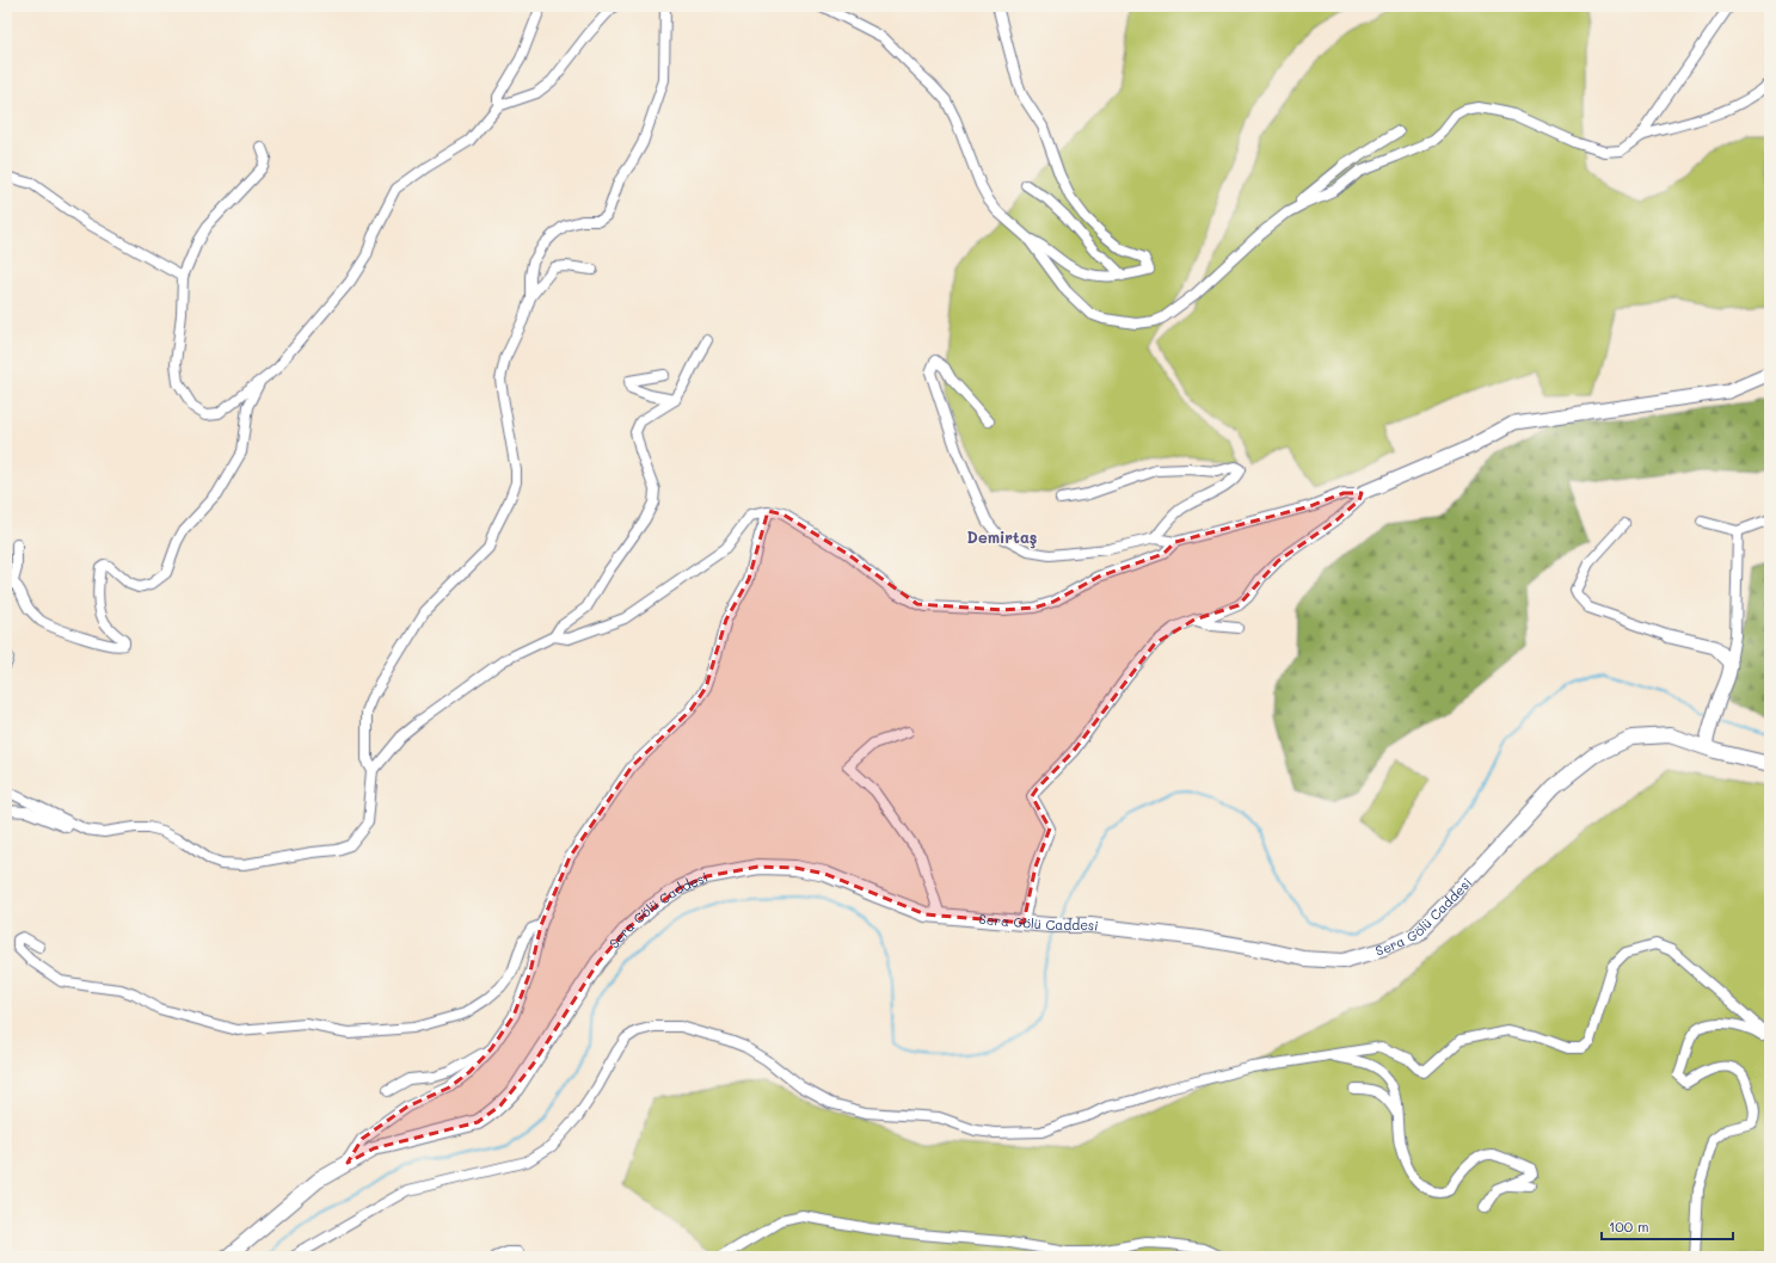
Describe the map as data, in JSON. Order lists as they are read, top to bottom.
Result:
{
  "streets": {
    "main road": ["Sera Gölü Caddesi"]
  },
  "districts": ["Demirtaş"],
  "scale_bar": "100 m"
}
